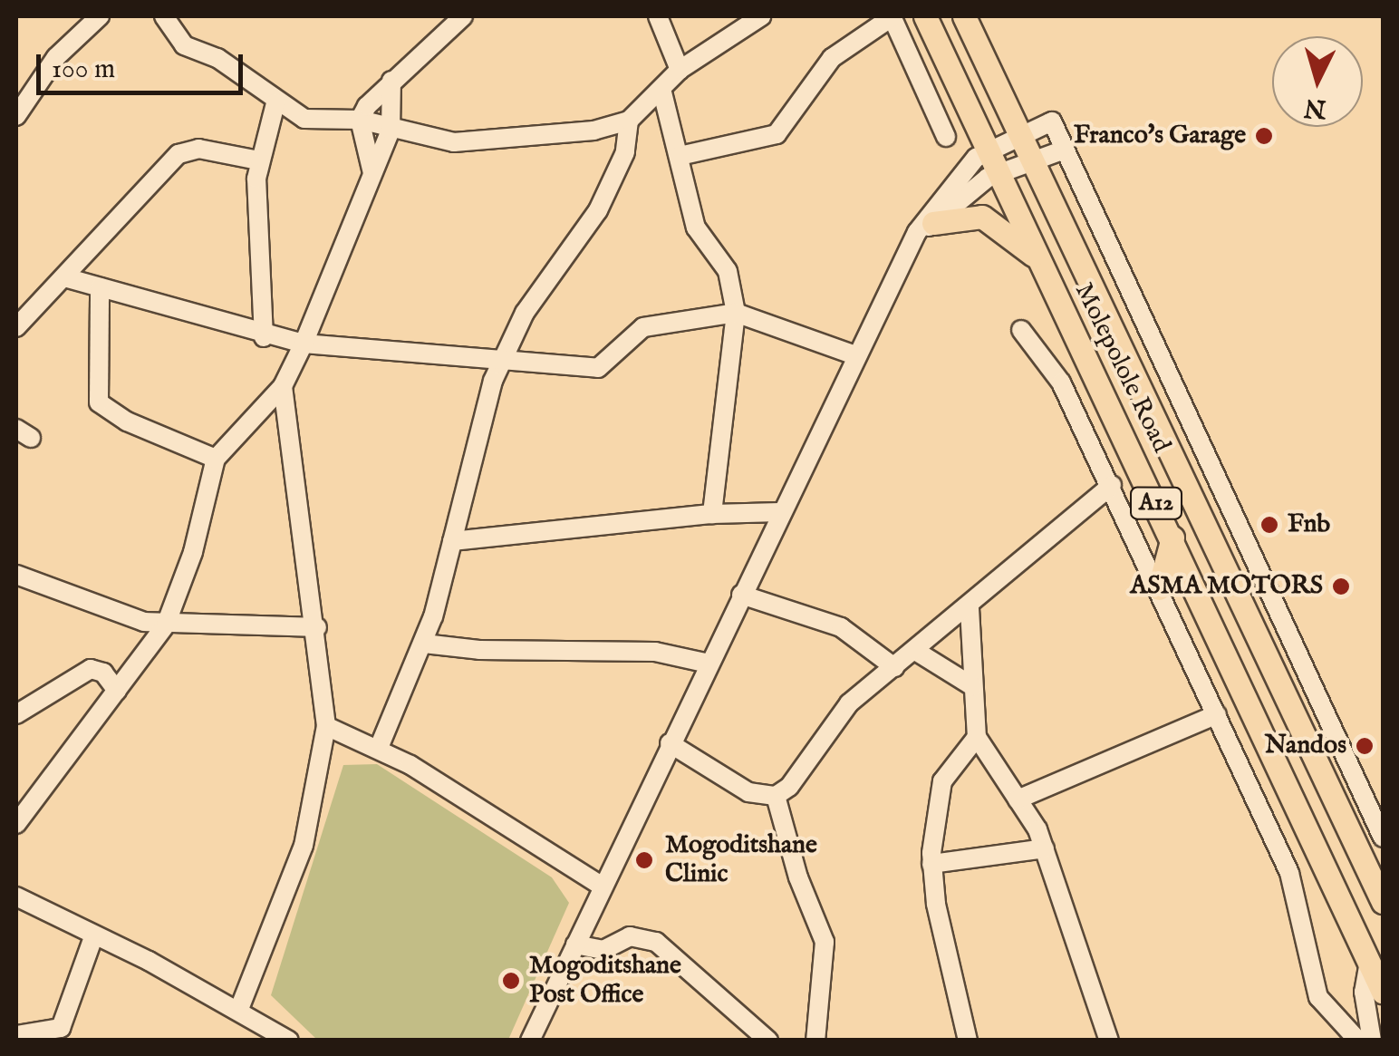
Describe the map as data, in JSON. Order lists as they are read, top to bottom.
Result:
{
  "streets": {
    "main road": ["Molepolole Road", "A12"]
  },
  "places": [
    "Franco's Garage",
    "Fnb",
    "ASMA MOTORS",
    "Nandos",
    "Mogoditshane Clinic",
    "Mogoditshane Post Office"
  ],
  "scale_bar": "100 m",
  "north": "bottom"
}
